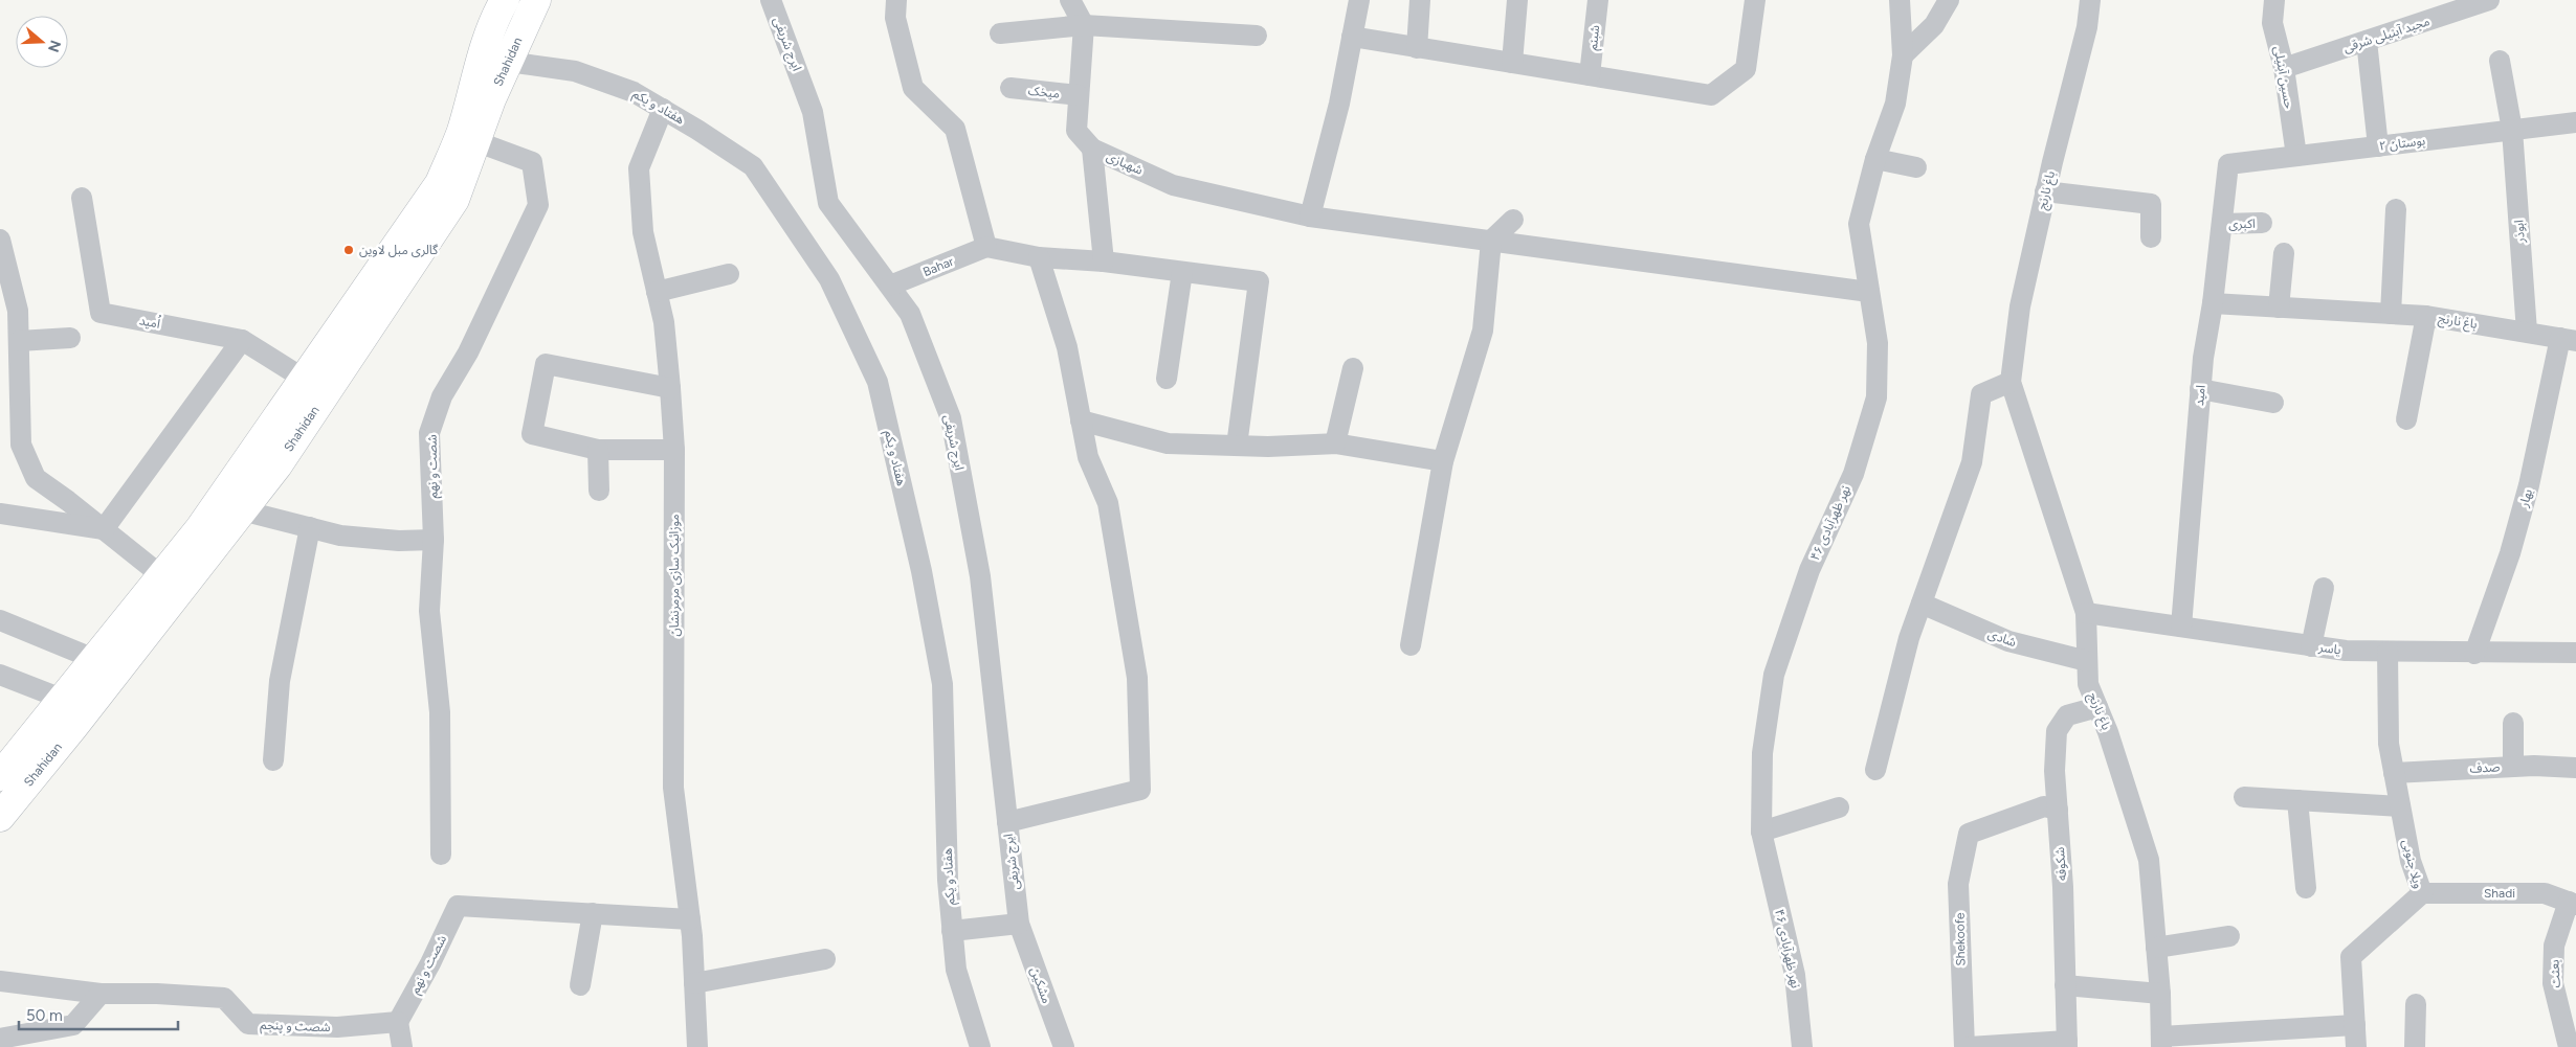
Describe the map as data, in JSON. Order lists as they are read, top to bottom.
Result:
{
  "streets": {
    "main road": ["Shahidan"],
    "street": [
      "مجید آبنیلی شرقی",
      "شبنم",
      "ایرج شریفی",
      "حسین آبنیلی",
      "میخک",
      "هفتاد و یکم",
      "بوستان ۲",
      "شهبازی",
      "باغ نارنج",
      "اکبری",
      "ابوذر",
      "Bahar",
      "اُمید",
      "امید",
      "شصت و نهم",
      "بهار",
      "نهر ظهرآبادی ۴۶",
      "موزائیک سازی مرمرنشان",
      "شادی",
      "یاسر",
      "صدف",
      "شکوفه",
      "ویلا جنوبی",
      "Shadi",
      "Shekoofe",
      "بعثت",
      "مشکین",
      "شصت و پنجم"
    ]
  },
  "crossings": [
    ["مجید آبنیلی شرقی", "حسین آبنیلی"],
    ["ایرج شریفی", "Bahar"],
    ["ایرج شریفی", "مشکین"],
    ["Shahidan", "هفتاد و یکم"],
    ["Shahidan", "اُمید"],
    ["Shahidan", "شصت و نهم"],
    ["حسین آبنیلی", "بوستان ۲"],
    ["میخک", "شهبازی"],
    ["هفتاد و یکم", "موزائیک سازی مرمرنشان"],
    ["بوستان ۲", "ابوذر"],
    ["بوستان ۲", "امید"],
    ["شهبازی", "نهر ظهرآبادی ۴۶"],
    ["باغ نارنج", "ابوذر"],
    ["باغ نارنج", "امید"],
    ["باغ نارنج", "بهار"],
    ["باغ نارنج", "شادی"],
    ["باغ نارنج", "یاسر"],
    ["باغ نارنج", "شکوفه"],
    ["اکبری", "امید"],
    ["امید", "یاسر"],
    ["شصت و نهم", "شصت و پنجم"],
    ["بهار", "یاسر"],
    ["یاسر", "ویلا جنوبی"],
    ["صدف", "ویلا جنوبی"],
    ["شکوفه", "Shekoofe"],
    ["ویلا جنوبی", "Shadi"],
    ["Shadi", "بعثت"]
  ],
  "places": ["گالری مبل لاوین"],
  "scale_bar": "50 m",
  "north": "right"
}
